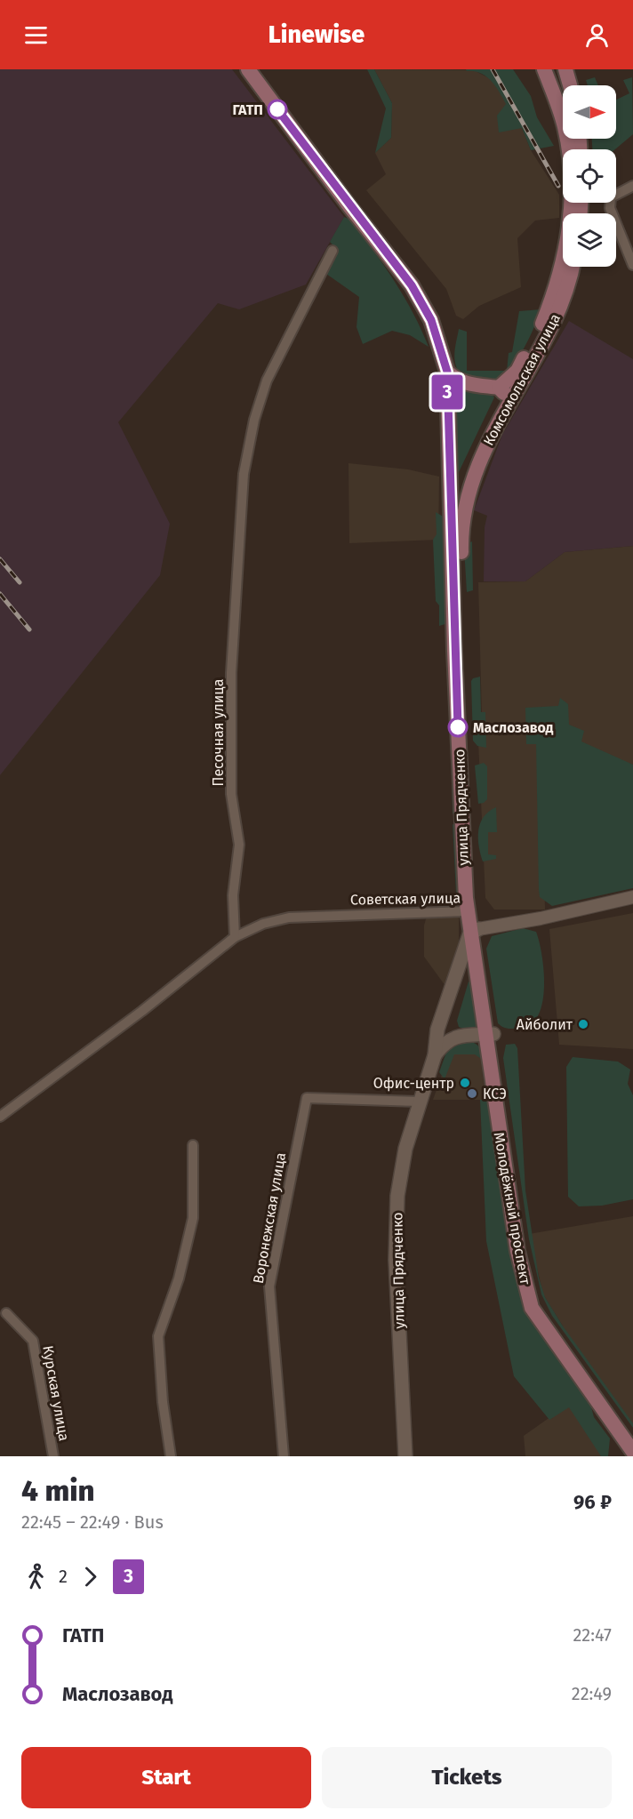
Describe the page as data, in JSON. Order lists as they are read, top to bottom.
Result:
{
  "streets": {
    "main road": ["Комсомольская улица", "улица Прядченко", "Молодёжный проспект"],
    "street": [
      "Песочная улица",
      "Советская улица",
      "Воронежская улица",
      "Курская улица"
    ]
  },
  "crossings": [
    ["Комсомольская улица", "улица Прядченко"],
    ["Песочная улица", "Советская улица"],
    ["улица Прядченко", "Советская улица"],
    ["улица Прядченко", "Молодёжный проспект"],
    ["улица Прядченко", "Воронежская улица"]
  ],
  "places": [
    "ГАТП",
    "Маслозавод",
    "Айболит",
    "Офис-центр",
    "КСЭ"
  ],
  "lines": ["bus line 3"],
  "north": "right",
  "page": {
    "header": "Linewise",
    "on_map": "3",
    "heading": ["4 min", "22:45 – 22:49 · Bus", "96 ₽"],
    "legs": ["2", "3"],
    "list": [
      {
        "name": "ГАТП",
        "value": "22:47"
      },
      {
        "name": "Маслозавод",
        "value": "22:49"
      }
    ],
    "buttons": ["Start", "Tickets"]
  }
}
